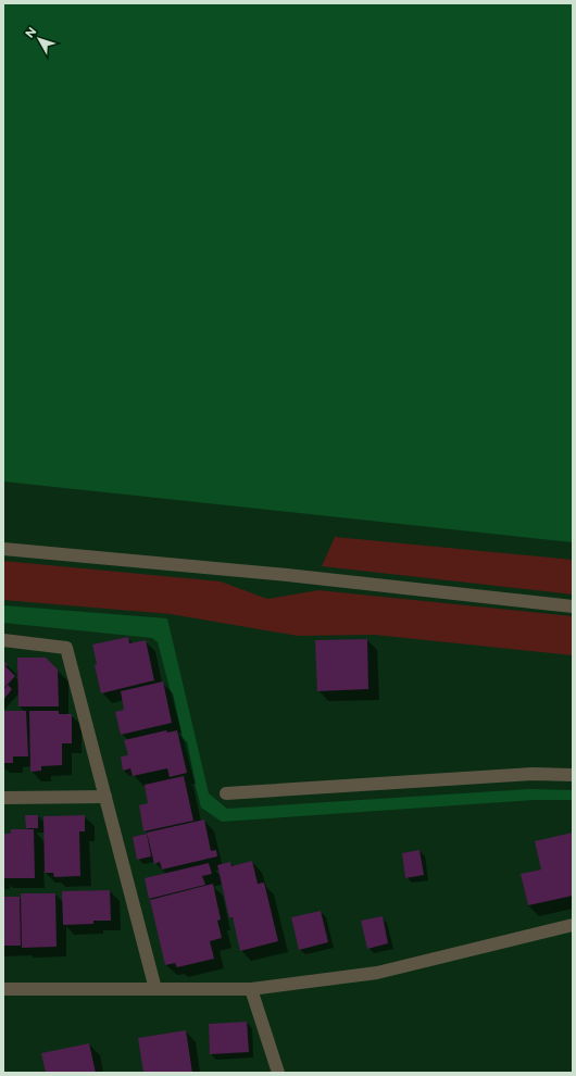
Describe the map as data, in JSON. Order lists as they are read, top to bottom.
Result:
{
  "north": "top left"
}
